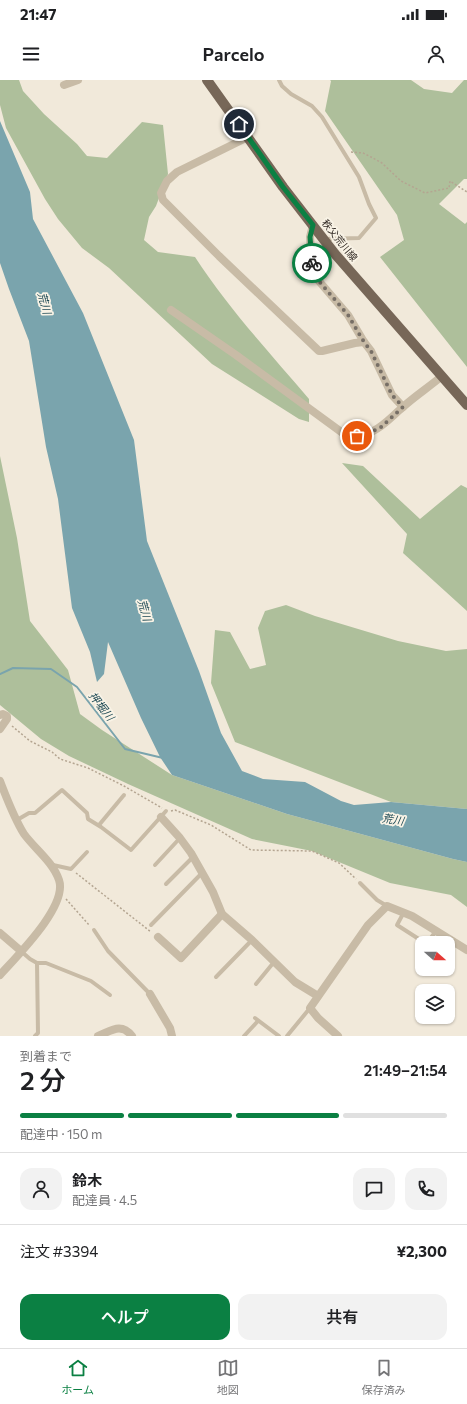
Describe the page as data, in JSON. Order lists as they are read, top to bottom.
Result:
{
  "streets": {
    "main road": ["秩父荒川線"]
  },
  "water": ["荒川", "押堀川"],
  "north": "right",
  "page": {
    "status": "21:47",
    "header": "Parcelo",
    "heading": ["2 分", "到着まで", "21:49–21:54"],
    "panel": [
      "鈴木",
      "配達員 · 4.5",
      "注文 #3394",
      "¥2,300"
    ],
    "bar": "配達中 · 150 m",
    "buttons": ["ヘルプ", "共有"],
    "tabs": ["ホーム", "地図", "保存済み"]
  }
}
